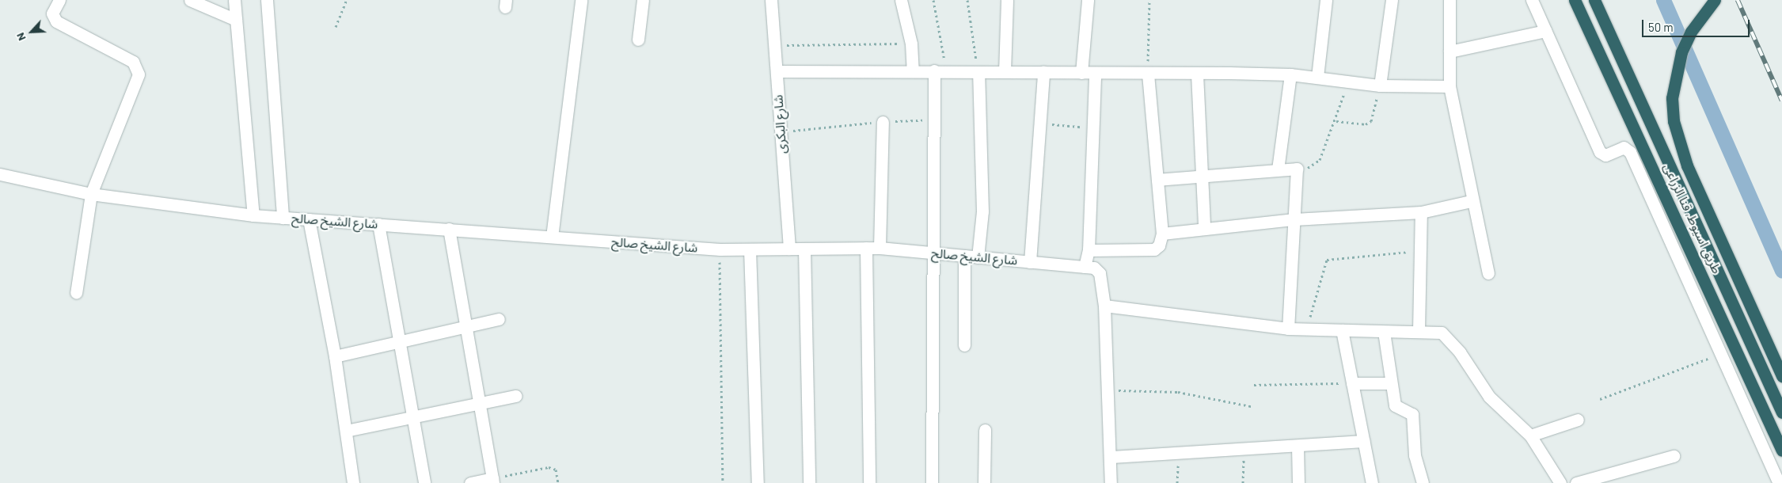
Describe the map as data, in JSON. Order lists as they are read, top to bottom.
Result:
{
  "streets": {
    "highway": ["طريق اسيوط, قنا الزراعى"],
    "street": ["شارع البكرى", "شارع الشيخ صالح"]
  },
  "crossings": [
    ["شارع البكرى", "شارع الشيخ صالح"]
  ],
  "scale_bar": "50 m",
  "north": "bottom left"
}
